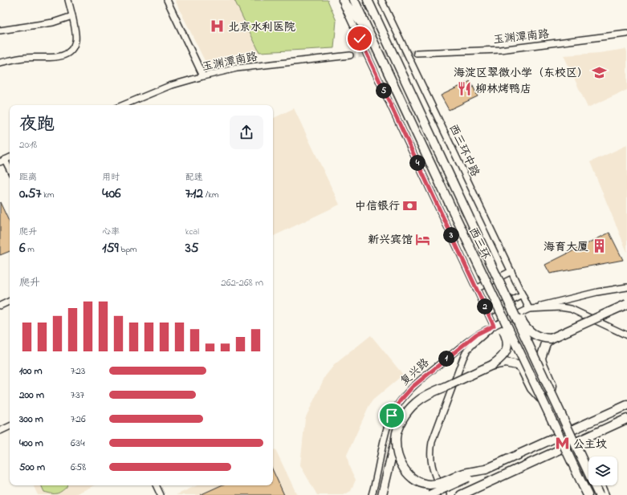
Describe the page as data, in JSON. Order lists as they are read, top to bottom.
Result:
{
  "streets": {
    "highway": ["西三环"],
    "street": ["玉渊潭南路", "西三环中路", "复兴路"]
  },
  "crossings": [
    ["西三环中路", "复兴路"]
  ],
  "places": {
    "hospital": ["北京水利医院"],
    "school or university": ["海淀区翠微小学（东校区）"],
    "restaurant": ["柳林烤鸭店"],
    "bank": ["中信银行"],
    "hotel": ["新兴宾馆"],
    "building": ["海育大厦"],
    "metro station": ["公主坟"]
  },
  "page": {
    "pins": [
      "5",
      "4",
      "3",
      "2",
      "1"
    ],
    "heading": ["夜跑", "20:18"],
    "stats": [
      ["距离", "0.57 km"],
      ["用时", "4:06"],
      ["配速", "7:12 /km"],
      ["爬升", "6 m"],
      ["心率", "159 bpm"],
      ["kcal", "35"]
    ],
    "chart": ["爬升", "262–268 m"],
    "list": [
      {
        "name": "100 m",
        "note": "7:23"
      },
      {
        "name": "200 m",
        "note": "7:37"
      },
      {
        "name": "300 m",
        "note": "7:26"
      },
      {
        "name": "400 m",
        "note": "6:34"
      },
      {
        "name": "500 m",
        "note": "6:58"
      }
    ]
  }
}
